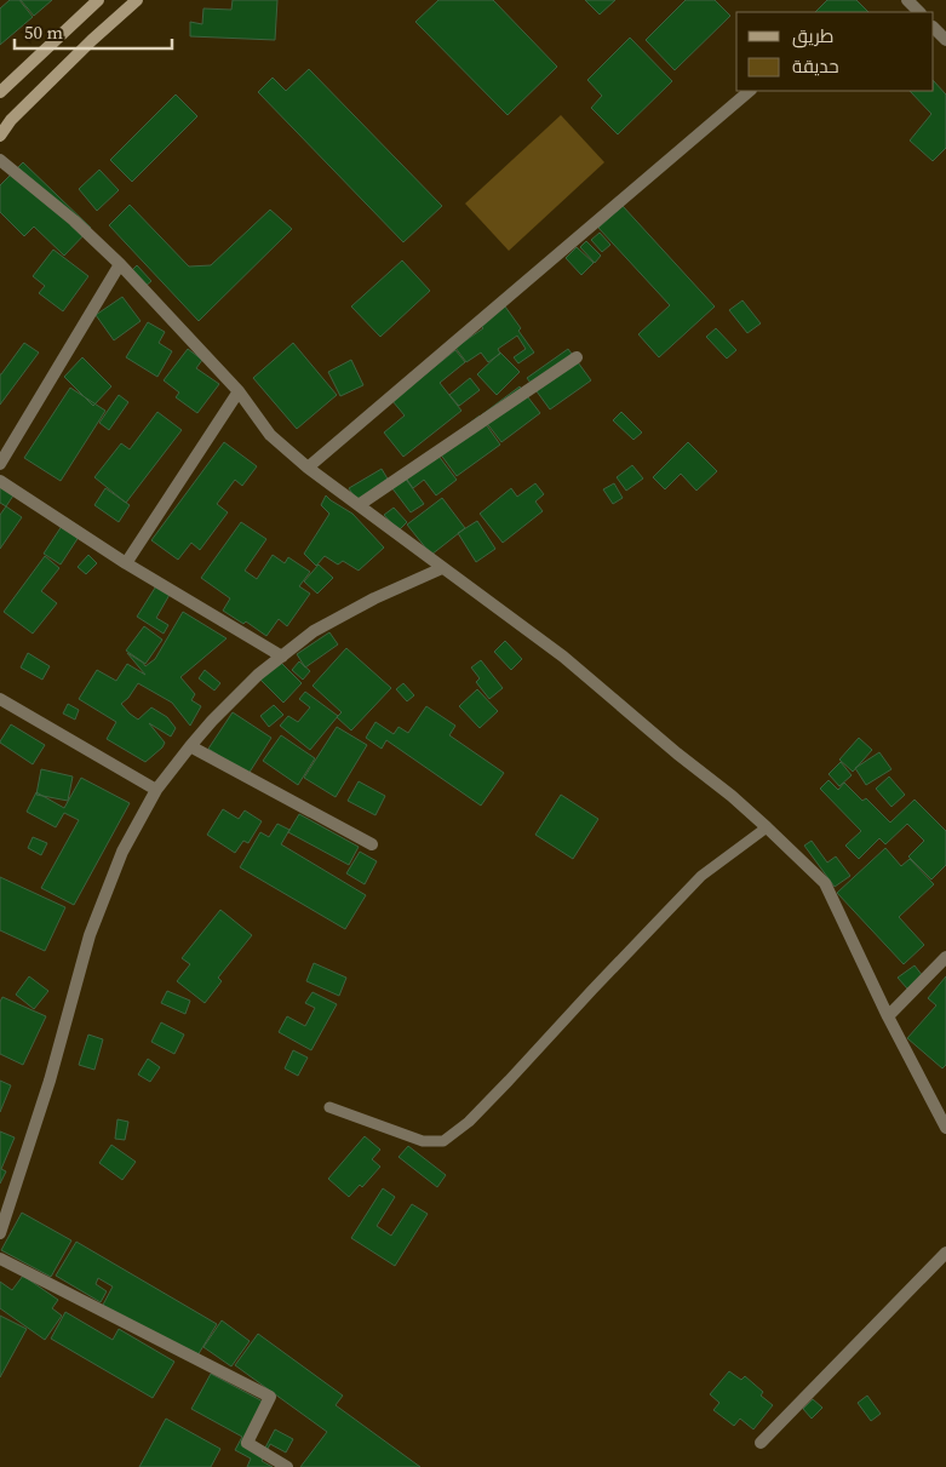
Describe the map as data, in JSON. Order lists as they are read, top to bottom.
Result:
{
  "legend": ["طريق", "حديقة"],
  "scale_bar": "50 m"
}
